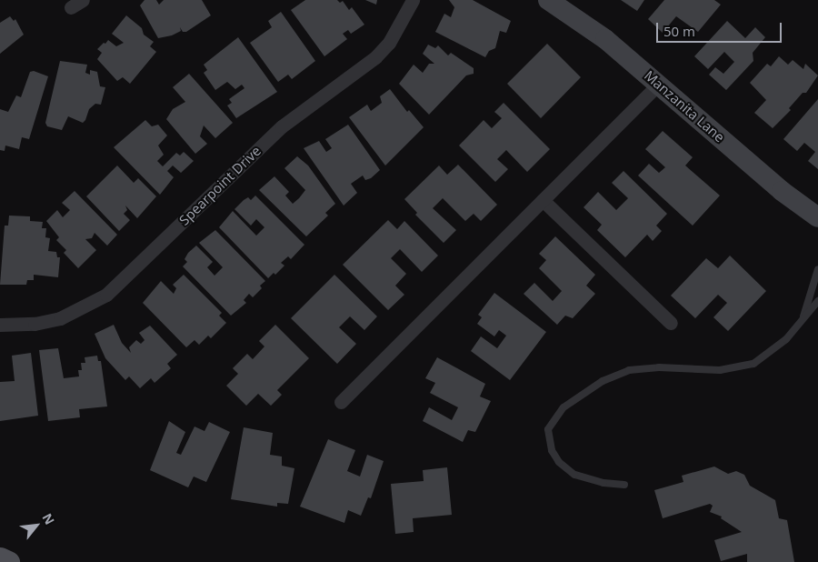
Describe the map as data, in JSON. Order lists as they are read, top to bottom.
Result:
{
  "streets": {
    "street": ["Manzanita Lane", "Spearpoint Drive"]
  },
  "scale_bar": "50 m",
  "north": "top right"
}
